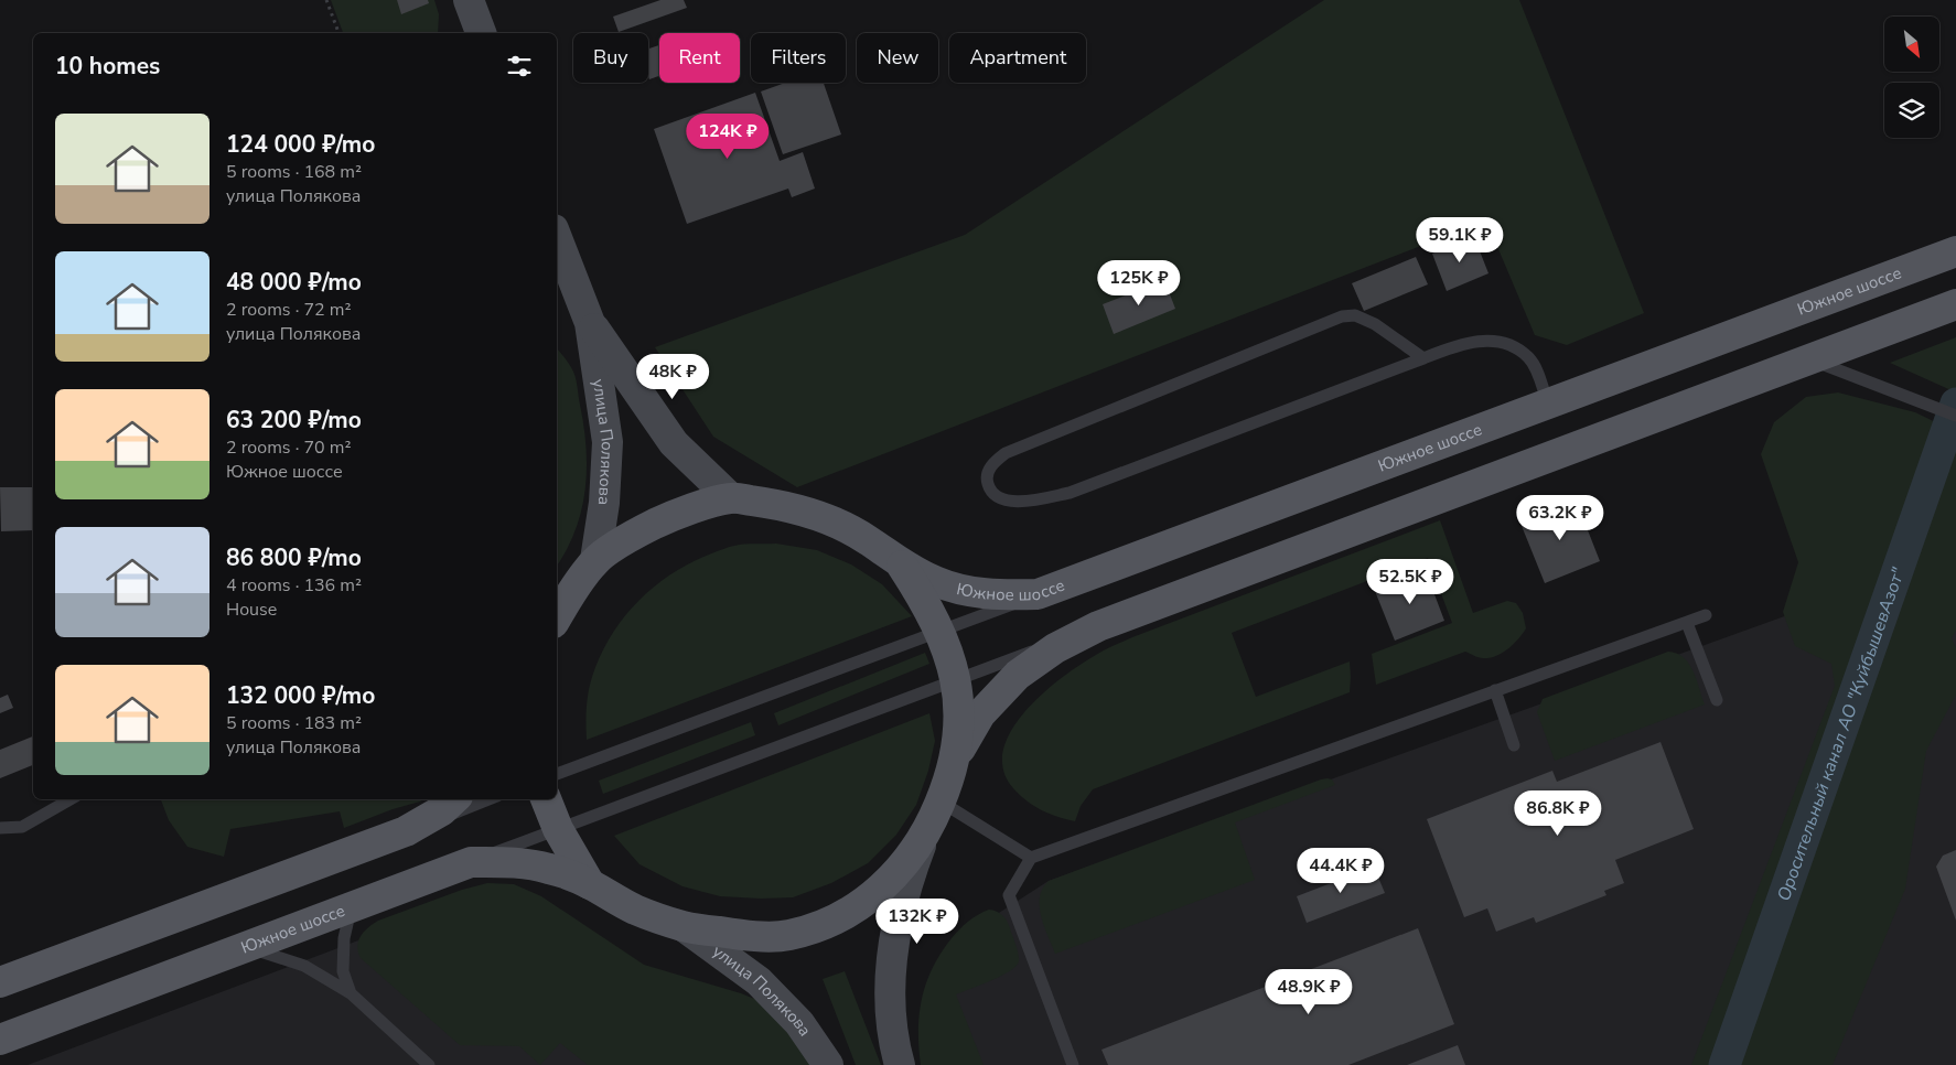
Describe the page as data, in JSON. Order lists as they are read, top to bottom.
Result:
{
  "streets": {
    "main road": ["Южное шоссе", "улица Полякова"]
  },
  "crossings": [
    ["Южное шоссе", "улица Полякова"]
  ],
  "water": ["Оросительный канал АО \"КуйбышевАзот\""],
  "north": "bottom right",
  "page": {
    "chip": [
      "Buy",
      "Rent",
      "Filters",
      "New",
      "Apartment"
    ],
    "heading": "10 homes",
    "list": [
      {
        "name": "124 000 ₽/mo",
        "note": "5 rooms · 168 m² · улица Полякова"
      },
      {
        "name": "48 000 ₽/mo",
        "note": "2 rooms · 72 m² · улица Полякова"
      },
      {
        "name": "63 200 ₽/mo",
        "note": "2 rooms · 70 m² · Южное шоссе"
      },
      {
        "name": "86 800 ₽/mo",
        "note": "4 rooms · 136 m² · House"
      },
      {
        "name": "132 000 ₽/mo",
        "note": "5 rooms · 183 m² · улица Полякова"
      }
    ],
    "price": [
      "124K ₽",
      "59.1K ₽",
      "125K ₽",
      "48K ₽",
      "63.2K ₽",
      "52.5K ₽",
      "86.8K ₽",
      "44.4K ₽",
      "132K ₽",
      "48.9K ₽"
    ]
  }
}
